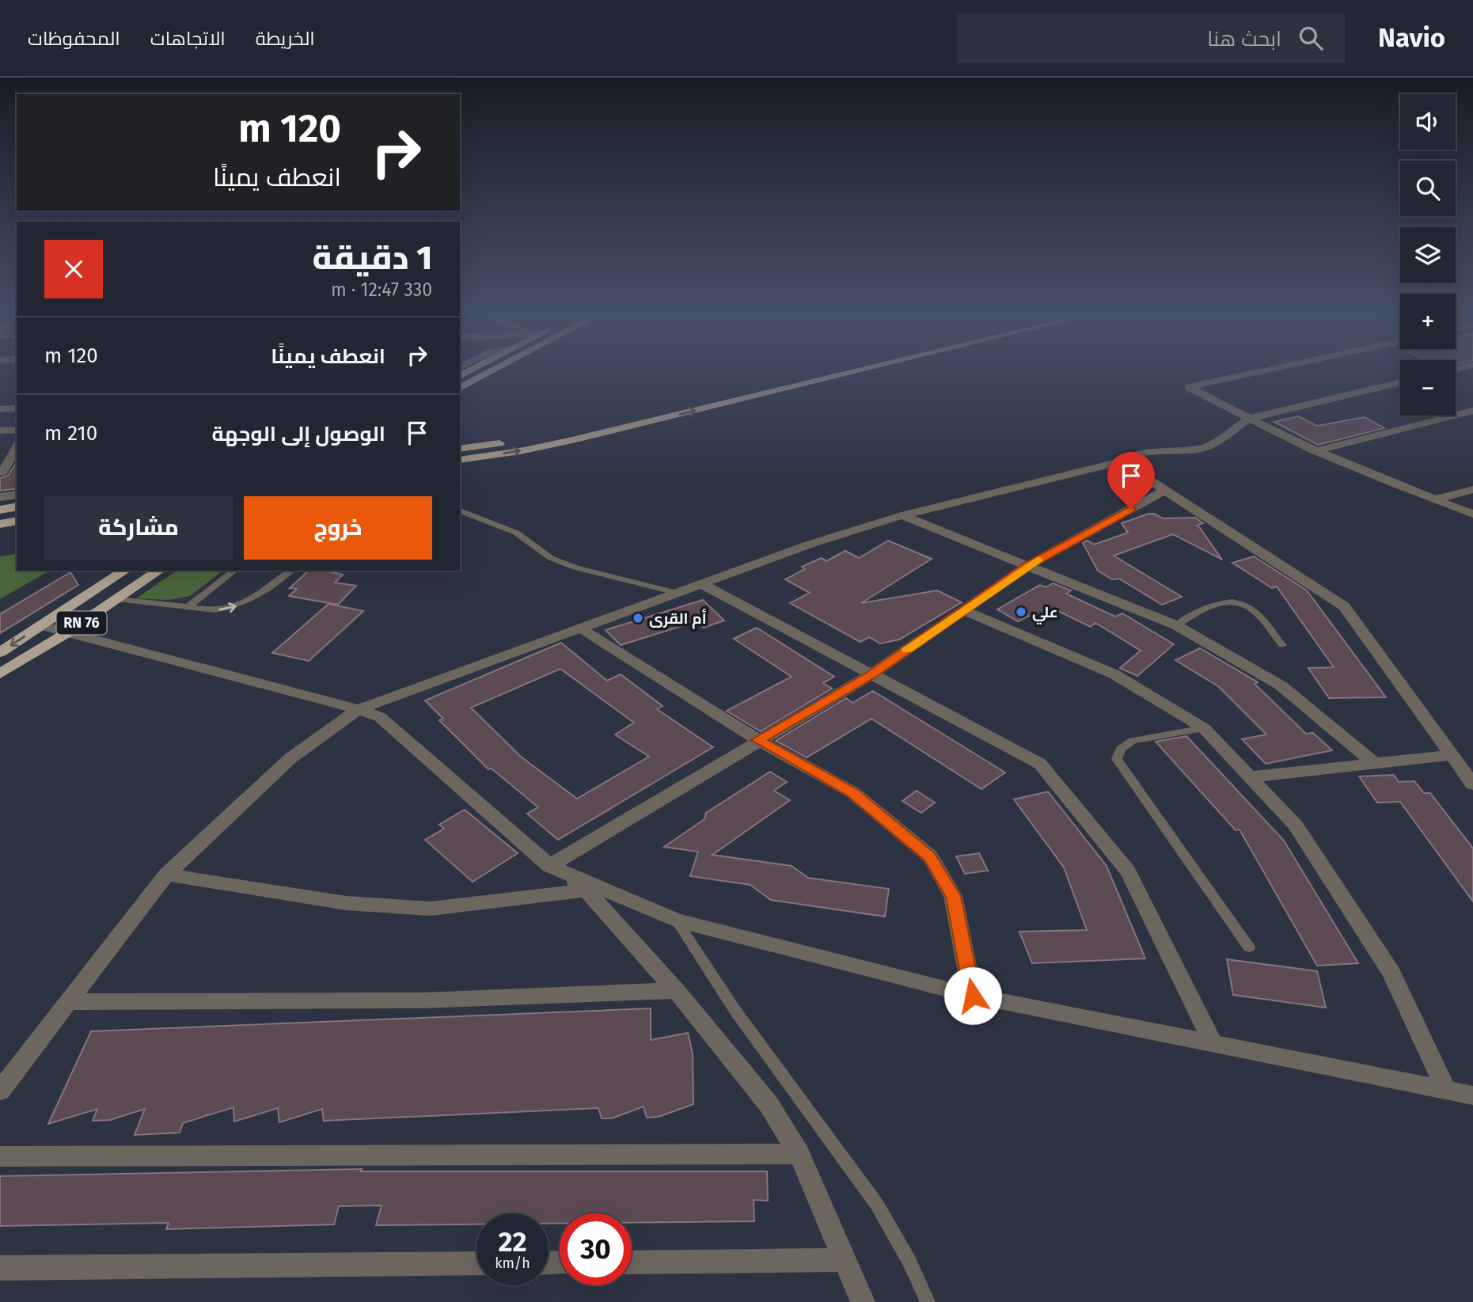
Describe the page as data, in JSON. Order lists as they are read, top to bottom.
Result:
{
  "streets": {
    "highway": ["RN 76"]
  },
  "places": ["علي", "أم القرى"],
  "page": {
    "header": "Navio",
    "search": "ابحث هنا",
    "nav": ["الخريطة", "الاتجاهات", "المحفوظات"],
    "map_buttons": ["+", "−"],
    "turn": ["120 m", "انعطف يمينًا"],
    "heading": ["1 دقيقة", "330 m · 12:47"],
    "list": [
      {
        "name": "انعطف يمينًا",
        "value": "120 m"
      },
      {
        "name": "الوصول إلى الوجهة",
        "value": "210 m"
      }
    ],
    "buttons": ["خروج", "مشاركة"],
    "speed": "22 km/h",
    "limit": "30"
  }
}
